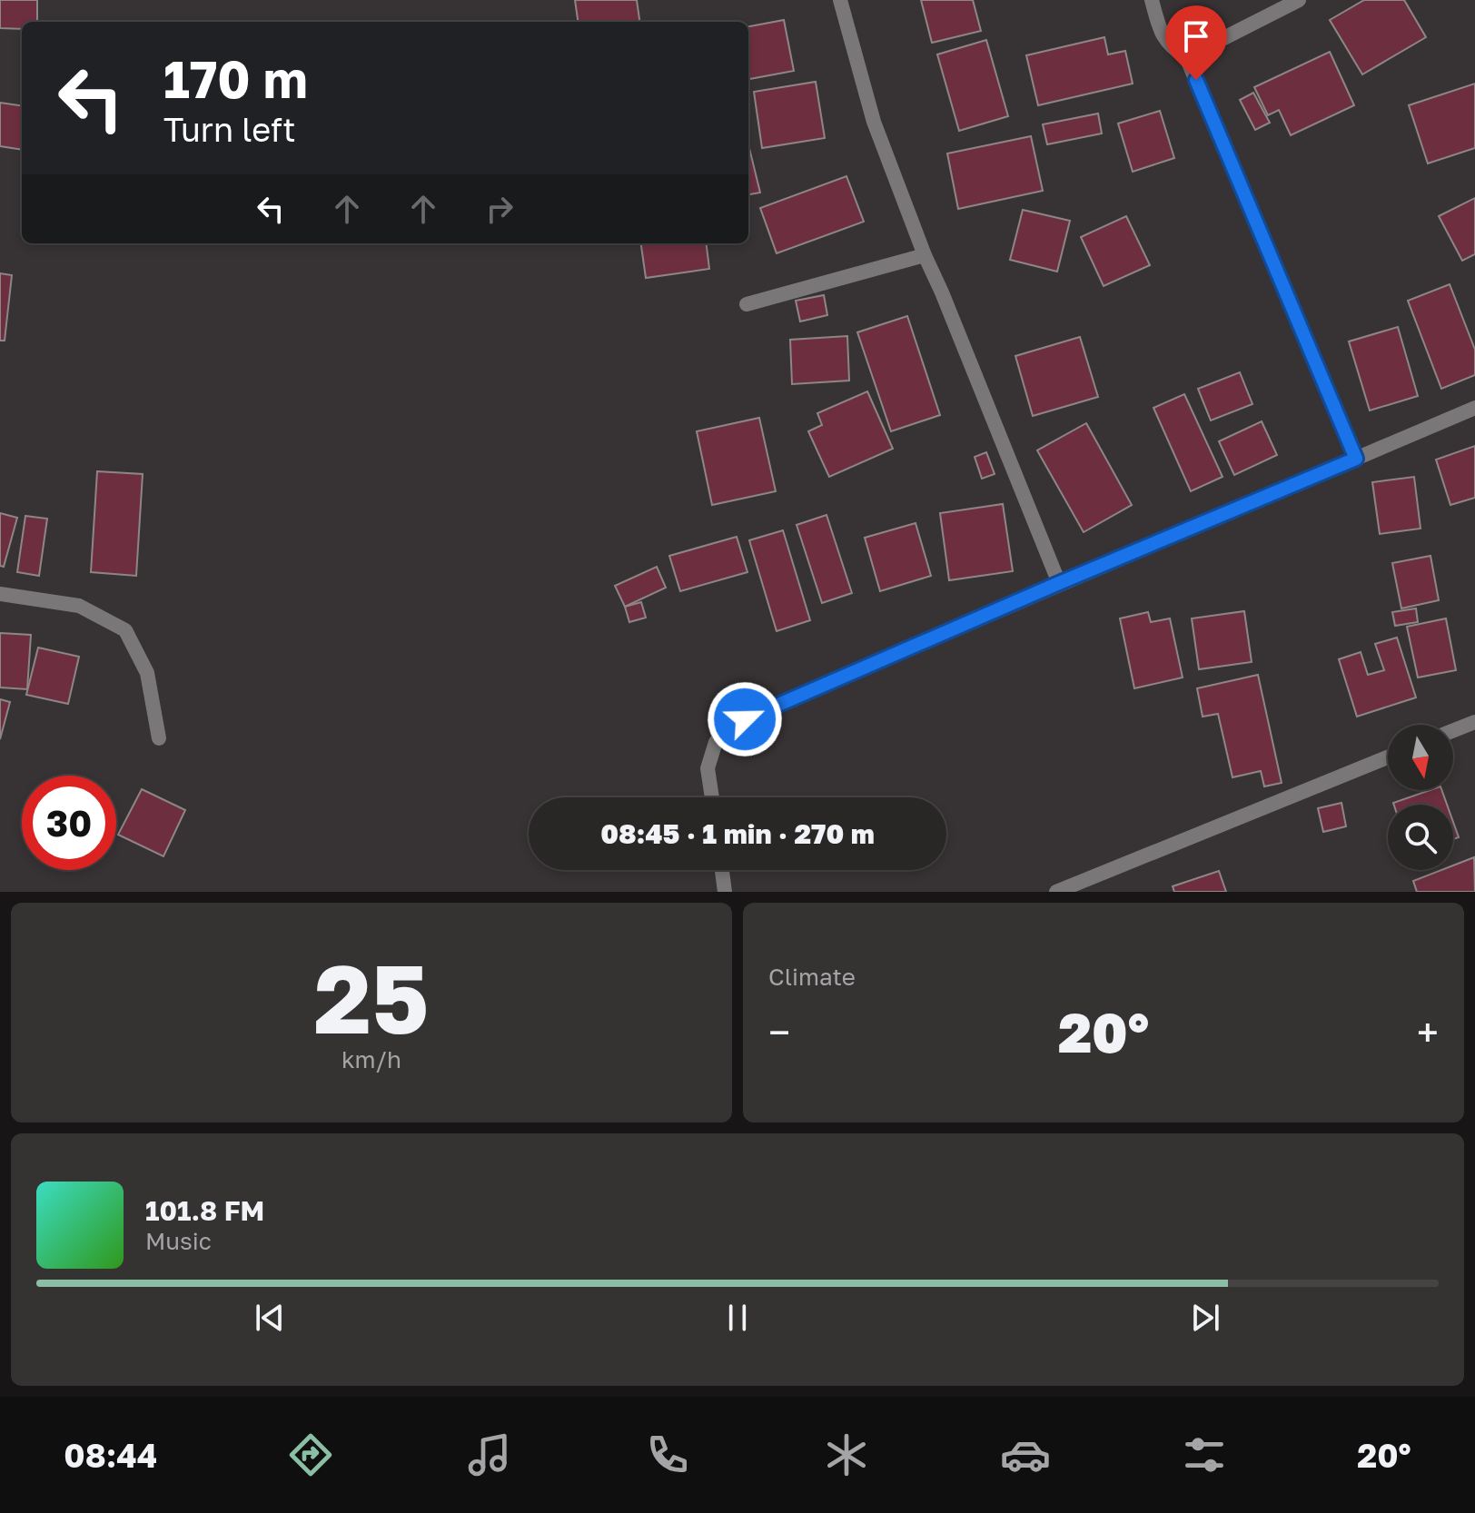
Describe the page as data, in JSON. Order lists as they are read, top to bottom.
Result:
{
  "north": "bottom",
  "page": {
    "turn": ["170 m", "Turn left"],
    "limit": "30",
    "trip": "08:45 · 1 min · 270 m",
    "tile": [
      ["25", "km/h"],
      "Climate"
    ],
    "heat": ["−", "20°", "+"],
    "song": ["101.8 FM", "Music"],
    "tabs": ["08:44", "20°"]
  }
}
